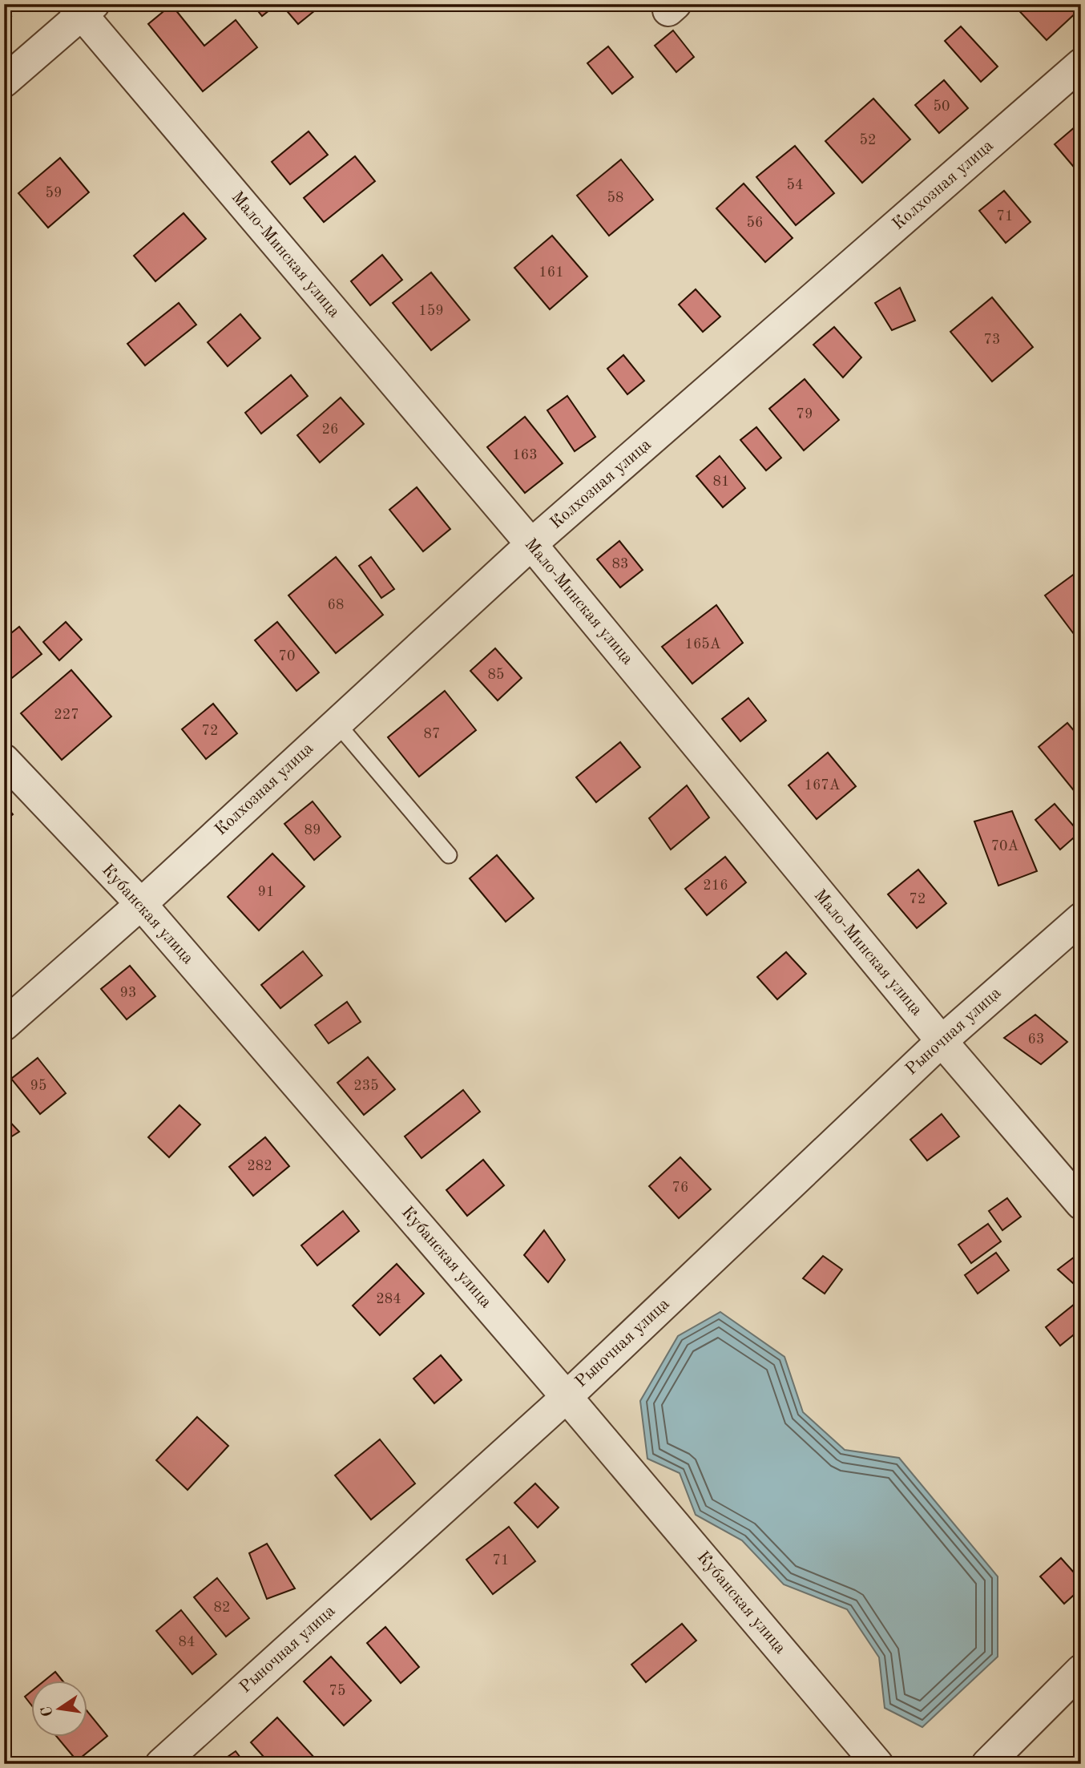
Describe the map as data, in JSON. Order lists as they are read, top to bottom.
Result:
{
  "streets": {
    "street": [
      "Колхозная улица",
      "Мало-Минская улица",
      "Кубанская улица",
      "Рыночная улица"
    ]
  },
  "crossings": [
    ["Колхозная улица", "Мало-Минская улица"],
    ["Колхозная улица", "Кубанская улица"],
    ["Мало-Минская улица", "Рыночная улица"],
    ["Кубанская улица", "Рыночная улица"]
  ],
  "house_numbers": [
    "50",
    "52",
    "54",
    "59",
    "58",
    "71",
    "56",
    "161",
    "159",
    "73",
    "79",
    "26",
    "163",
    "81",
    "83",
    "68",
    "165А",
    "70",
    "85",
    "227",
    "72",
    "87",
    "167А",
    "89",
    "70А",
    "216",
    "91",
    "72",
    "93",
    "63",
    "95",
    "235",
    "282",
    "76",
    "284",
    "71",
    "82",
    "84",
    "75"
  ],
  "north": "left"
}
